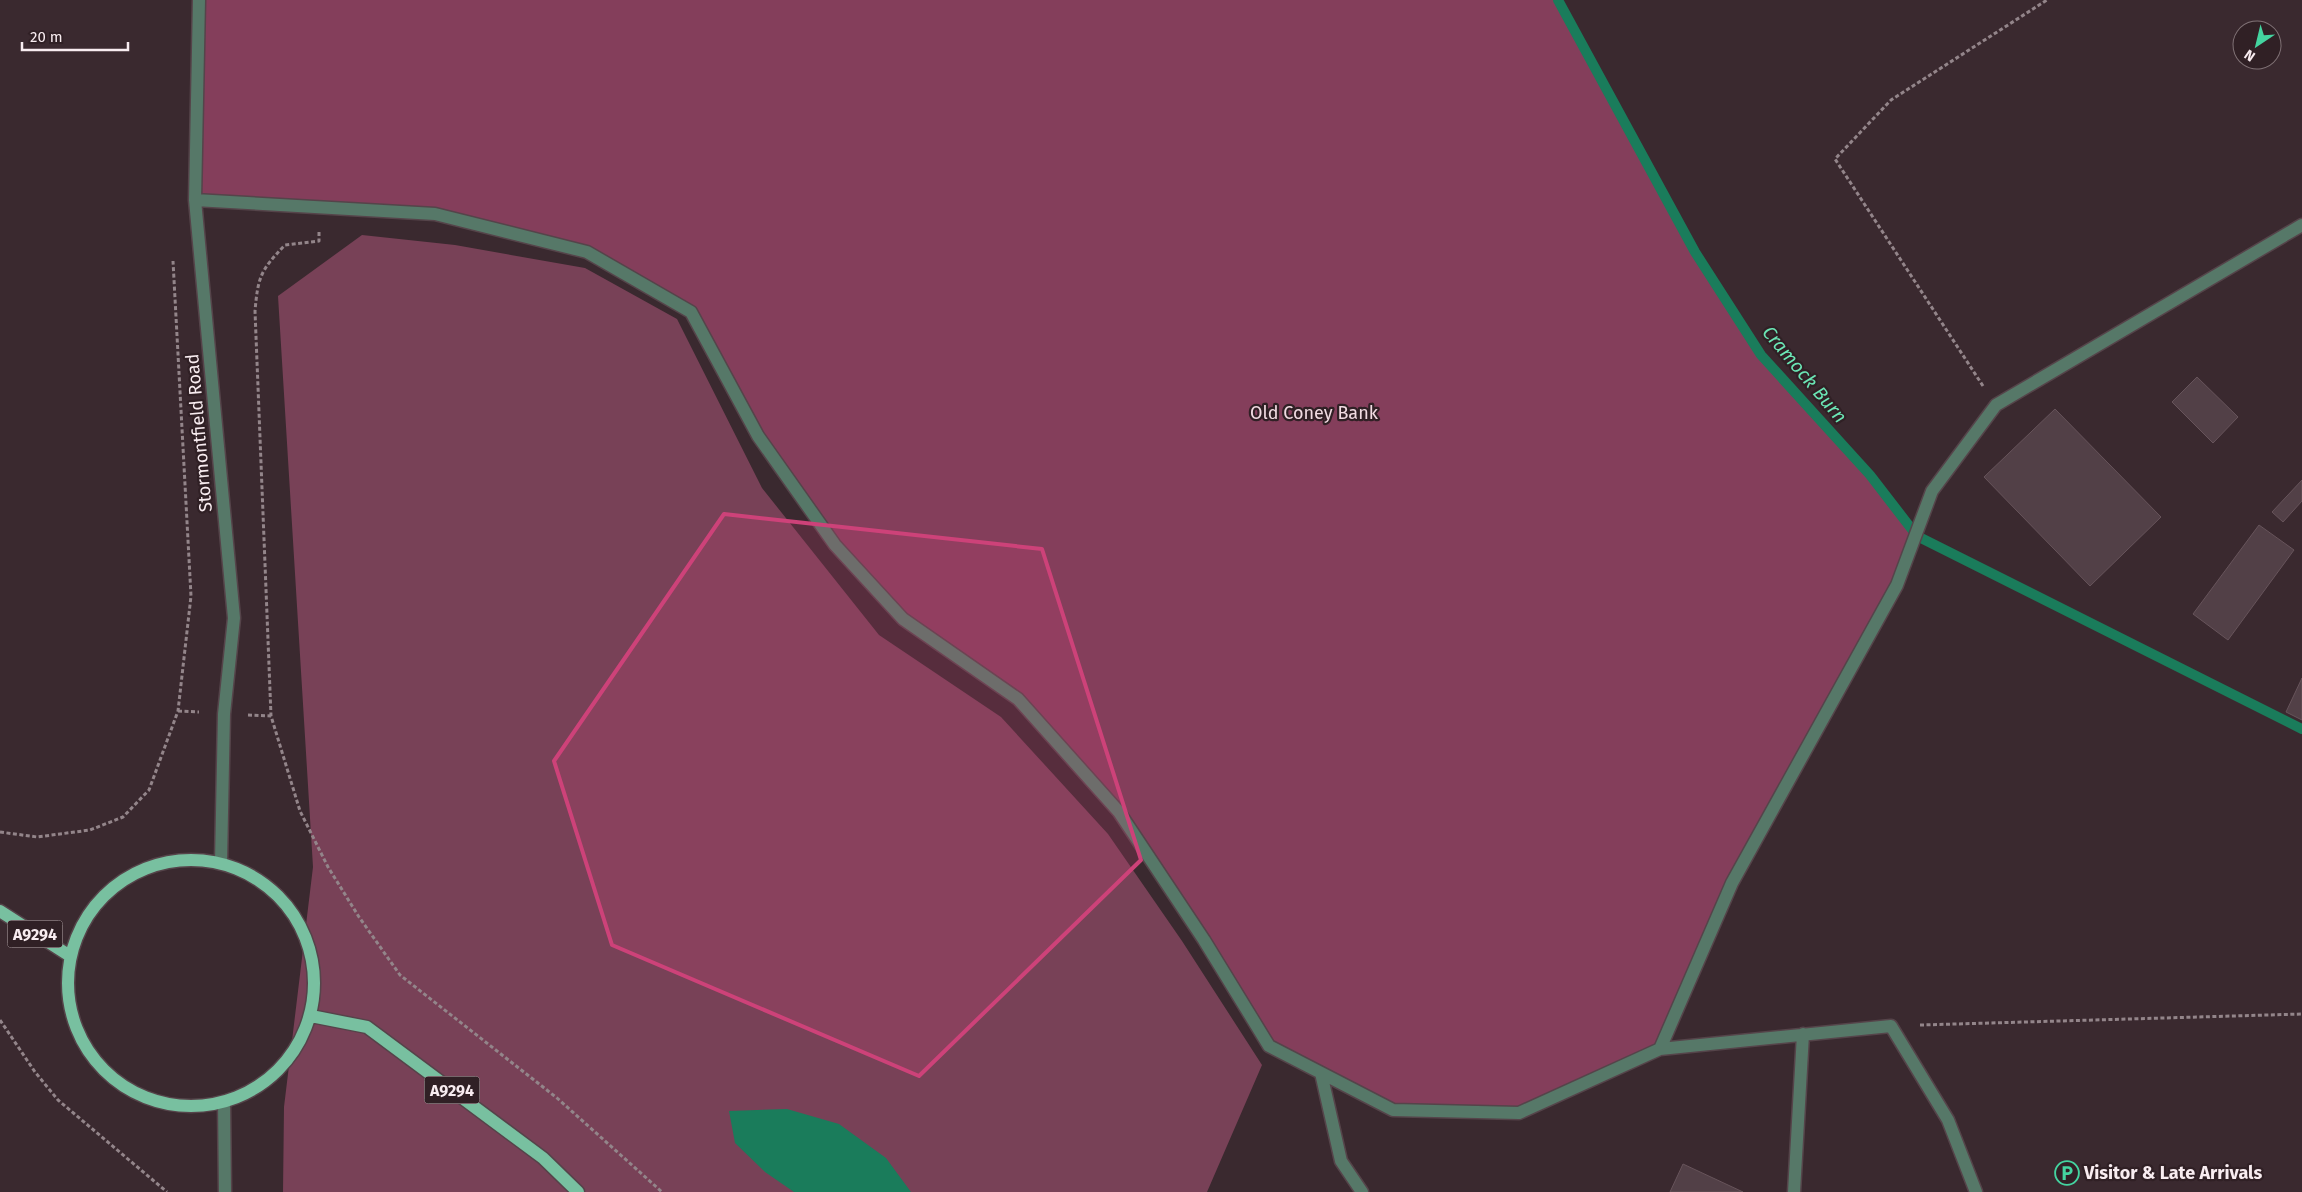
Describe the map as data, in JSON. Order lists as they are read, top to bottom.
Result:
{
  "streets": {
    "main road": ["A9294"],
    "street": ["Stormontfield Road"]
  },
  "water": ["Cramock Burn"],
  "parks": ["Old Coney Bank"],
  "places": {
    "parking": ["Visitor & Late Arrivals"]
  },
  "scale_bar": "20 m",
  "north": "bottom left"
}
